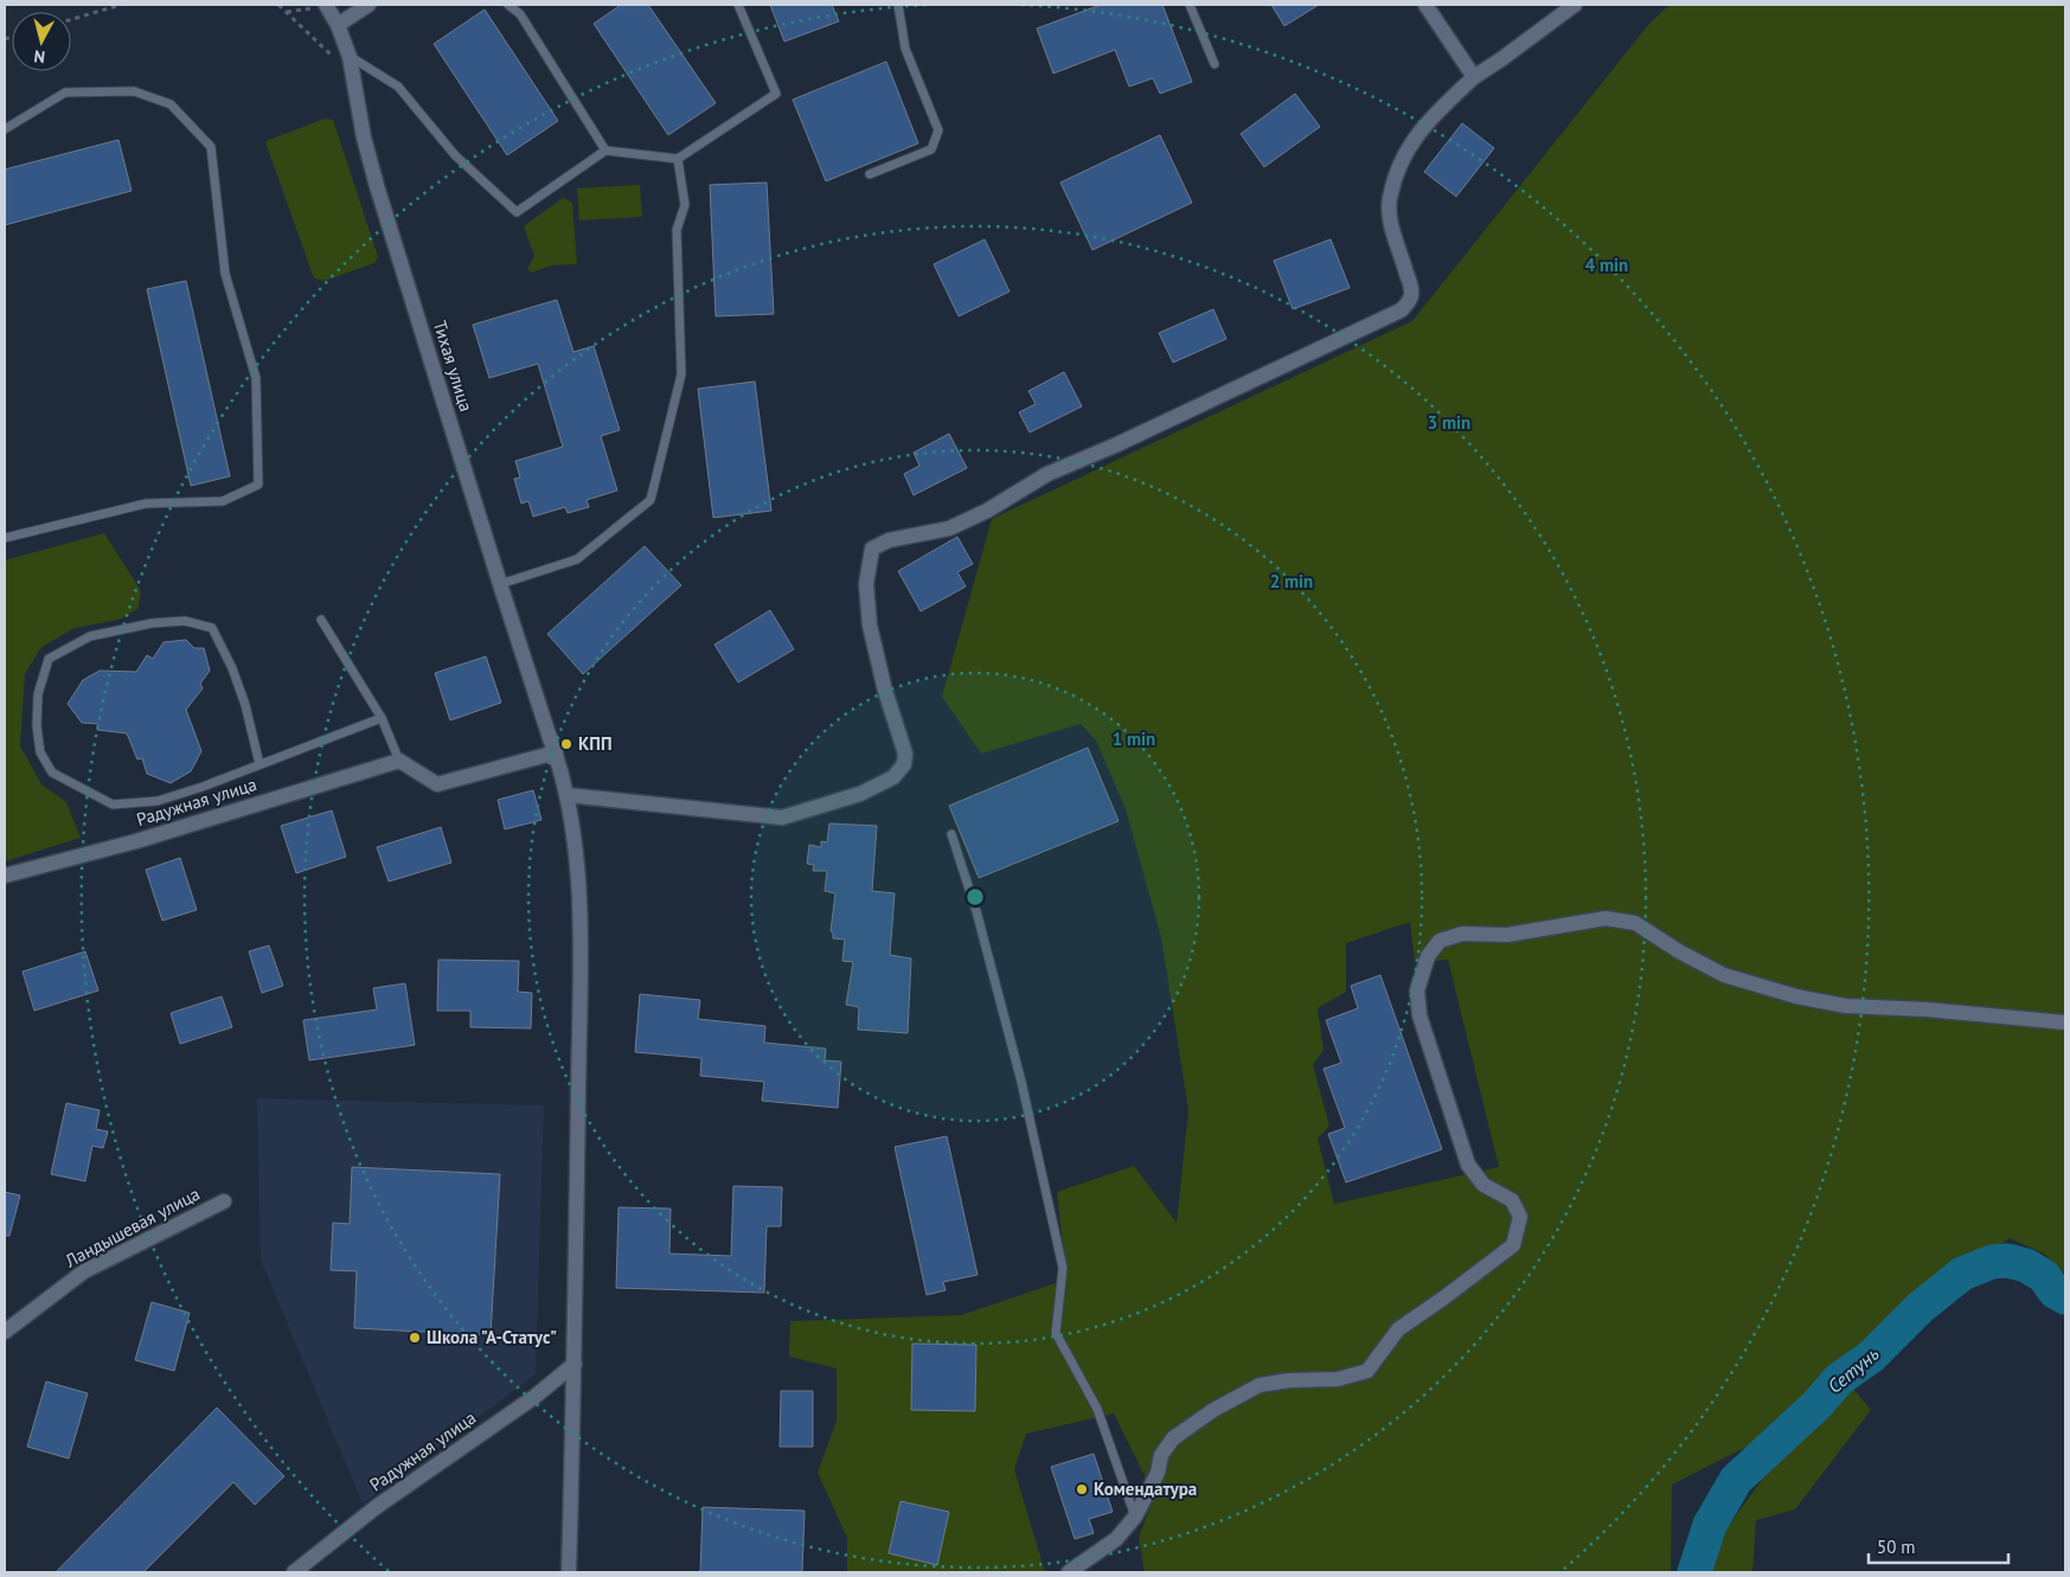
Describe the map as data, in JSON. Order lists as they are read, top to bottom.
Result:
{
  "streets": {
    "street": ["Тихая улица", "Радужная улица", "Ландышевая улица"]
  },
  "crossings": [
    ["Тихая улица", "Радужная улица"]
  ],
  "water": ["Сетунь"],
  "places": ["КПП", "Школа \"А-Статус\"", "Комендатура"],
  "scale_bar": "50 m",
  "north": "bottom",
  "rings": [
    "4 min",
    "3 min",
    "2 min",
    "1 min"
  ]
}
